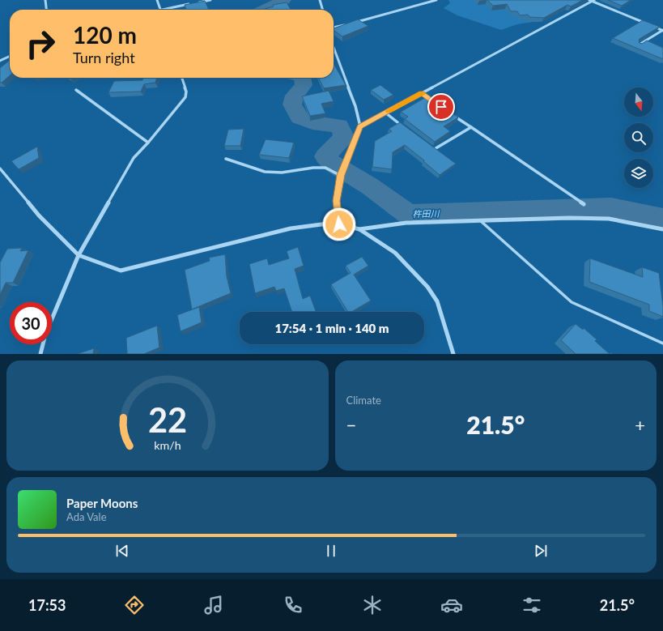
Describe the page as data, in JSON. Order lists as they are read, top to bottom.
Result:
{
  "water": ["杵田川"],
  "north": "bottom",
  "page": {
    "turn": ["120 m", "Turn right"],
    "limit": "30",
    "trip": "17:54 · 1 min · 140 m",
    "tile": "Climate",
    "heat": ["−", "21.5°", "+"],
    "song": ["Paper Moons", "Ada Vale"],
    "tabs": ["17:53", "21.5°"],
    "gauge": ["22", "km/h"]
  }
}
